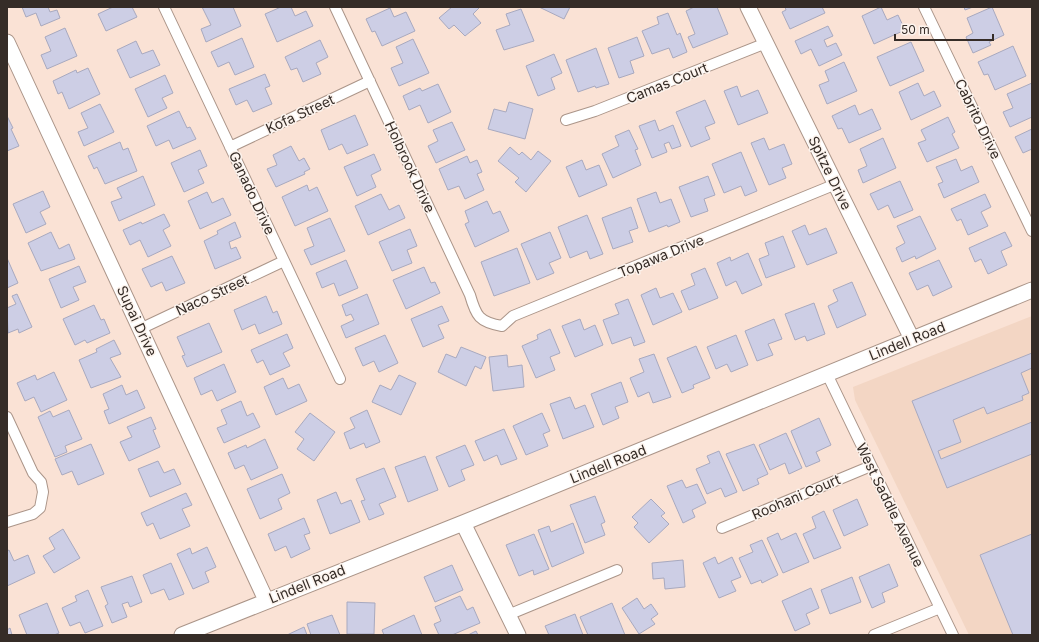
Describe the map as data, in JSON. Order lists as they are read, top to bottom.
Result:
{
  "streets": {
    "street": [
      "Camas Court",
      "Kofa Street",
      "Cabrito Drive",
      "Holbrook Drive",
      "Spitze Drive",
      "Ganado Drive",
      "Topawa Drive",
      "Naco Street",
      "Supai Drive",
      "Lindell Road",
      "Roohani Court",
      "West Saddle Avenue"
    ]
  },
  "crossings": [
    ["Camas Court", "Spitze Drive"],
    ["Kofa Street", "Holbrook Drive"],
    ["Kofa Street", "Ganado Drive"],
    ["Holbrook Drive", "Topawa Drive"],
    ["Spitze Drive", "Topawa Drive"],
    ["Spitze Drive", "Lindell Road"],
    ["Ganado Drive", "Naco Street"],
    ["Naco Street", "Supai Drive"],
    ["Supai Drive", "Lindell Road"],
    ["Lindell Road", "West Saddle Avenue"],
    ["Roohani Court", "West Saddle Avenue"]
  ],
  "scale_bar": "50 m"
}
